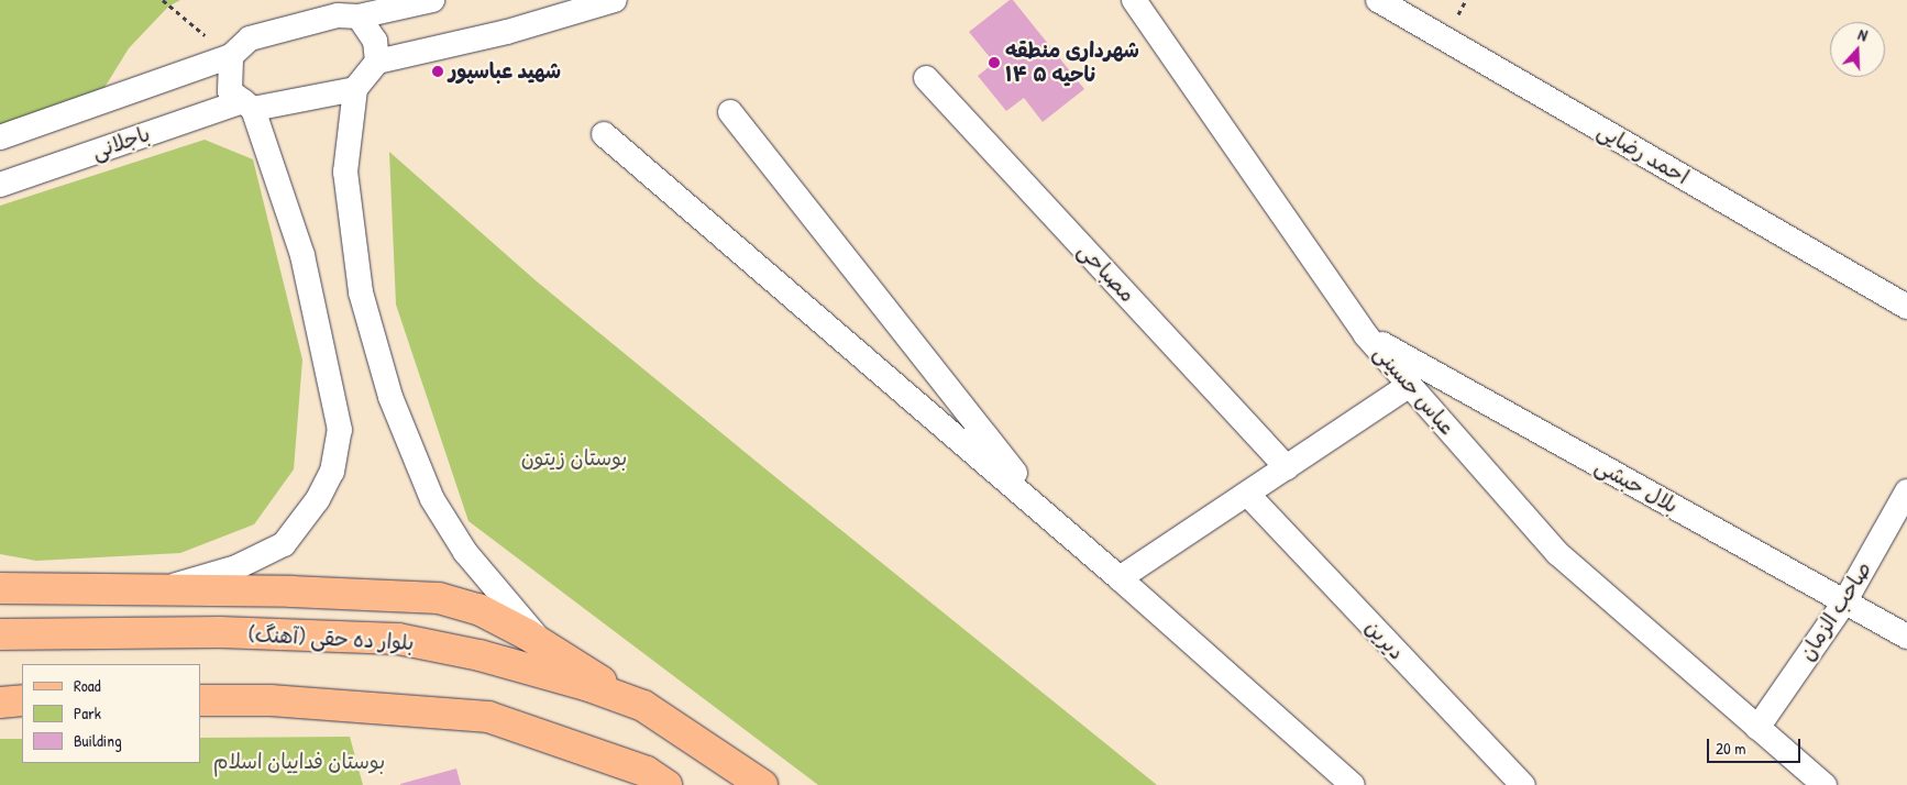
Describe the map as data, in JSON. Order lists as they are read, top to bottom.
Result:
{
  "streets": {
    "main road": ["بلوار ده حقی (آهنگ)"],
    "street": [
      "باجلانی",
      "احمد رضایی",
      "مصباحی",
      "عباس حسینی",
      "بلال حبشی",
      "صاحب الزمان",
      "دیرین"
    ]
  },
  "crossings": [
    ["عباس حسینی", "بلال حبشی"],
    ["عباس حسینی", "صاحب الزمان"],
    ["بلال حبشی", "صاحب الزمان"]
  ],
  "parks": ["بوستان زیتون", "بوستان فداییان اسلام"],
  "places": ["شهرداری منطقه ۱۴ ناحیه ۵", "شهید عباسپور"],
  "legend": ["Road", "Park", "Building"],
  "scale_bar": "20 m",
  "north": "top"
}
